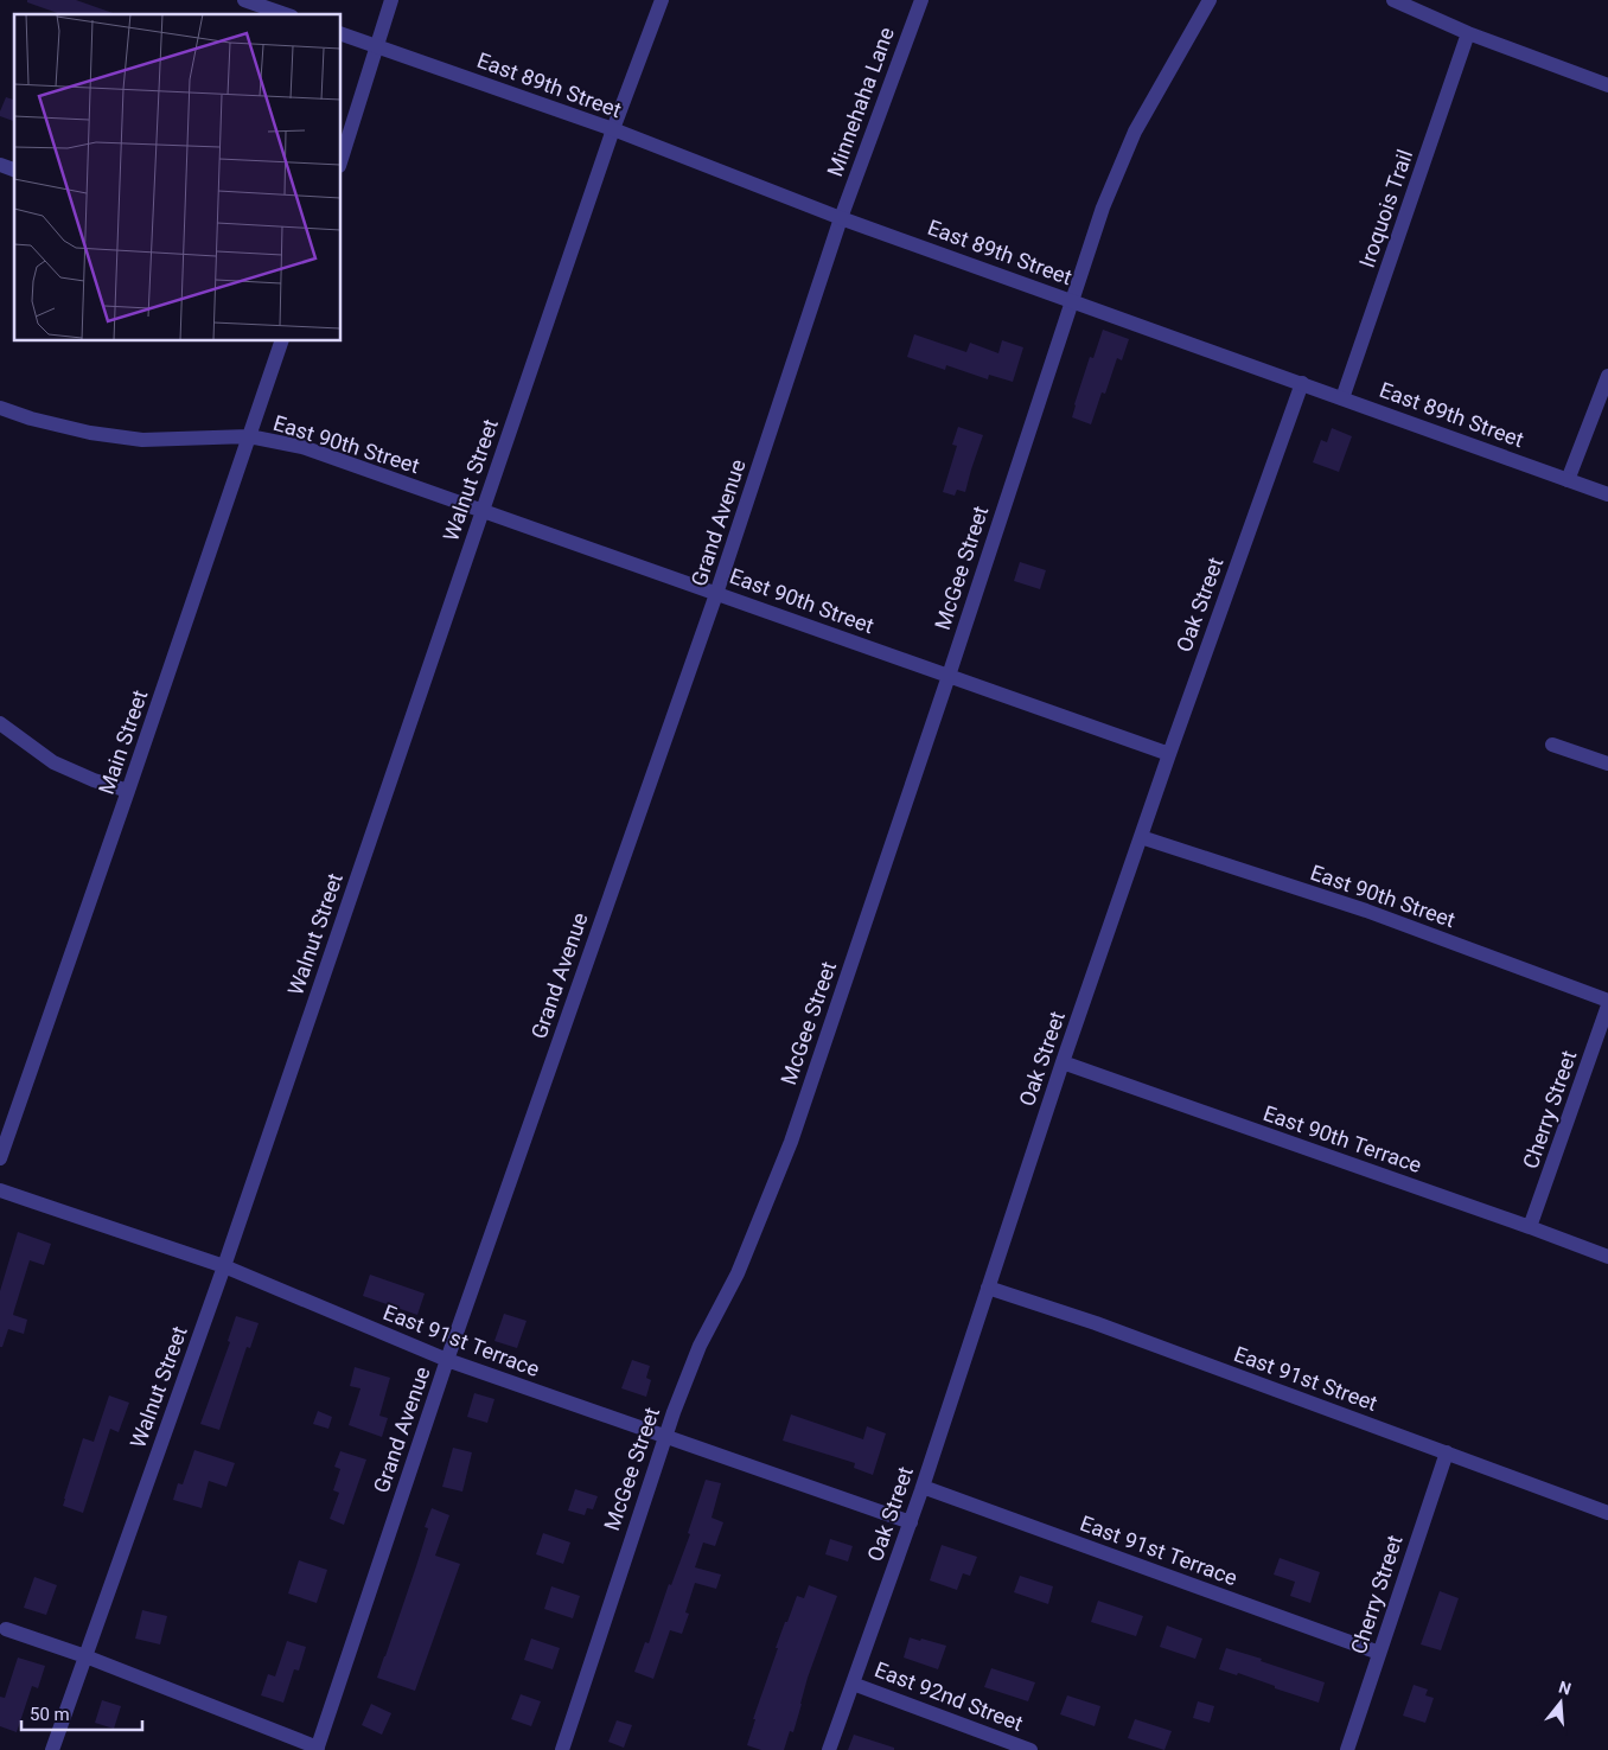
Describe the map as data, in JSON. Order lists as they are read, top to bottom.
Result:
{
  "streets": {
    "street": [
      "East 89th Street",
      "Minnehaha Lane",
      "Iroquois Trail",
      "East 90th Street",
      "Walnut Street",
      "Grand Avenue",
      "McGee Street",
      "Oak Street",
      "Main Street",
      "Cherry Street",
      "East 90th Terrace",
      "East 91st Terrace",
      "East 91st Street",
      "East 92nd Street"
    ]
  },
  "crossings": [
    ["East 89th Street", "Minnehaha Lane"],
    ["East 89th Street", "Iroquois Trail"],
    ["East 89th Street", "Walnut Street"],
    ["East 89th Street", "Grand Avenue"],
    ["East 89th Street", "McGee Street"],
    ["East 89th Street", "Oak Street"],
    ["Minnehaha Lane", "Grand Avenue"],
    ["East 90th Street", "Walnut Street"],
    ["East 90th Street", "Grand Avenue"],
    ["East 90th Street", "McGee Street"],
    ["East 90th Street", "Oak Street"],
    ["East 90th Street", "Main Street"],
    ["Walnut Street", "East 91st Terrace"],
    ["Grand Avenue", "East 91st Terrace"],
    ["McGee Street", "East 91st Terrace"],
    ["Oak Street", "East 90th Terrace"],
    ["Oak Street", "East 91st Terrace"],
    ["Oak Street", "East 91st Street"],
    ["Oak Street", "East 92nd Street"],
    ["Cherry Street", "East 90th Terrace"],
    ["Cherry Street", "East 91st Terrace"],
    ["Cherry Street", "East 91st Street"]
  ],
  "scale_bar": "50 m",
  "north": "top"
}
